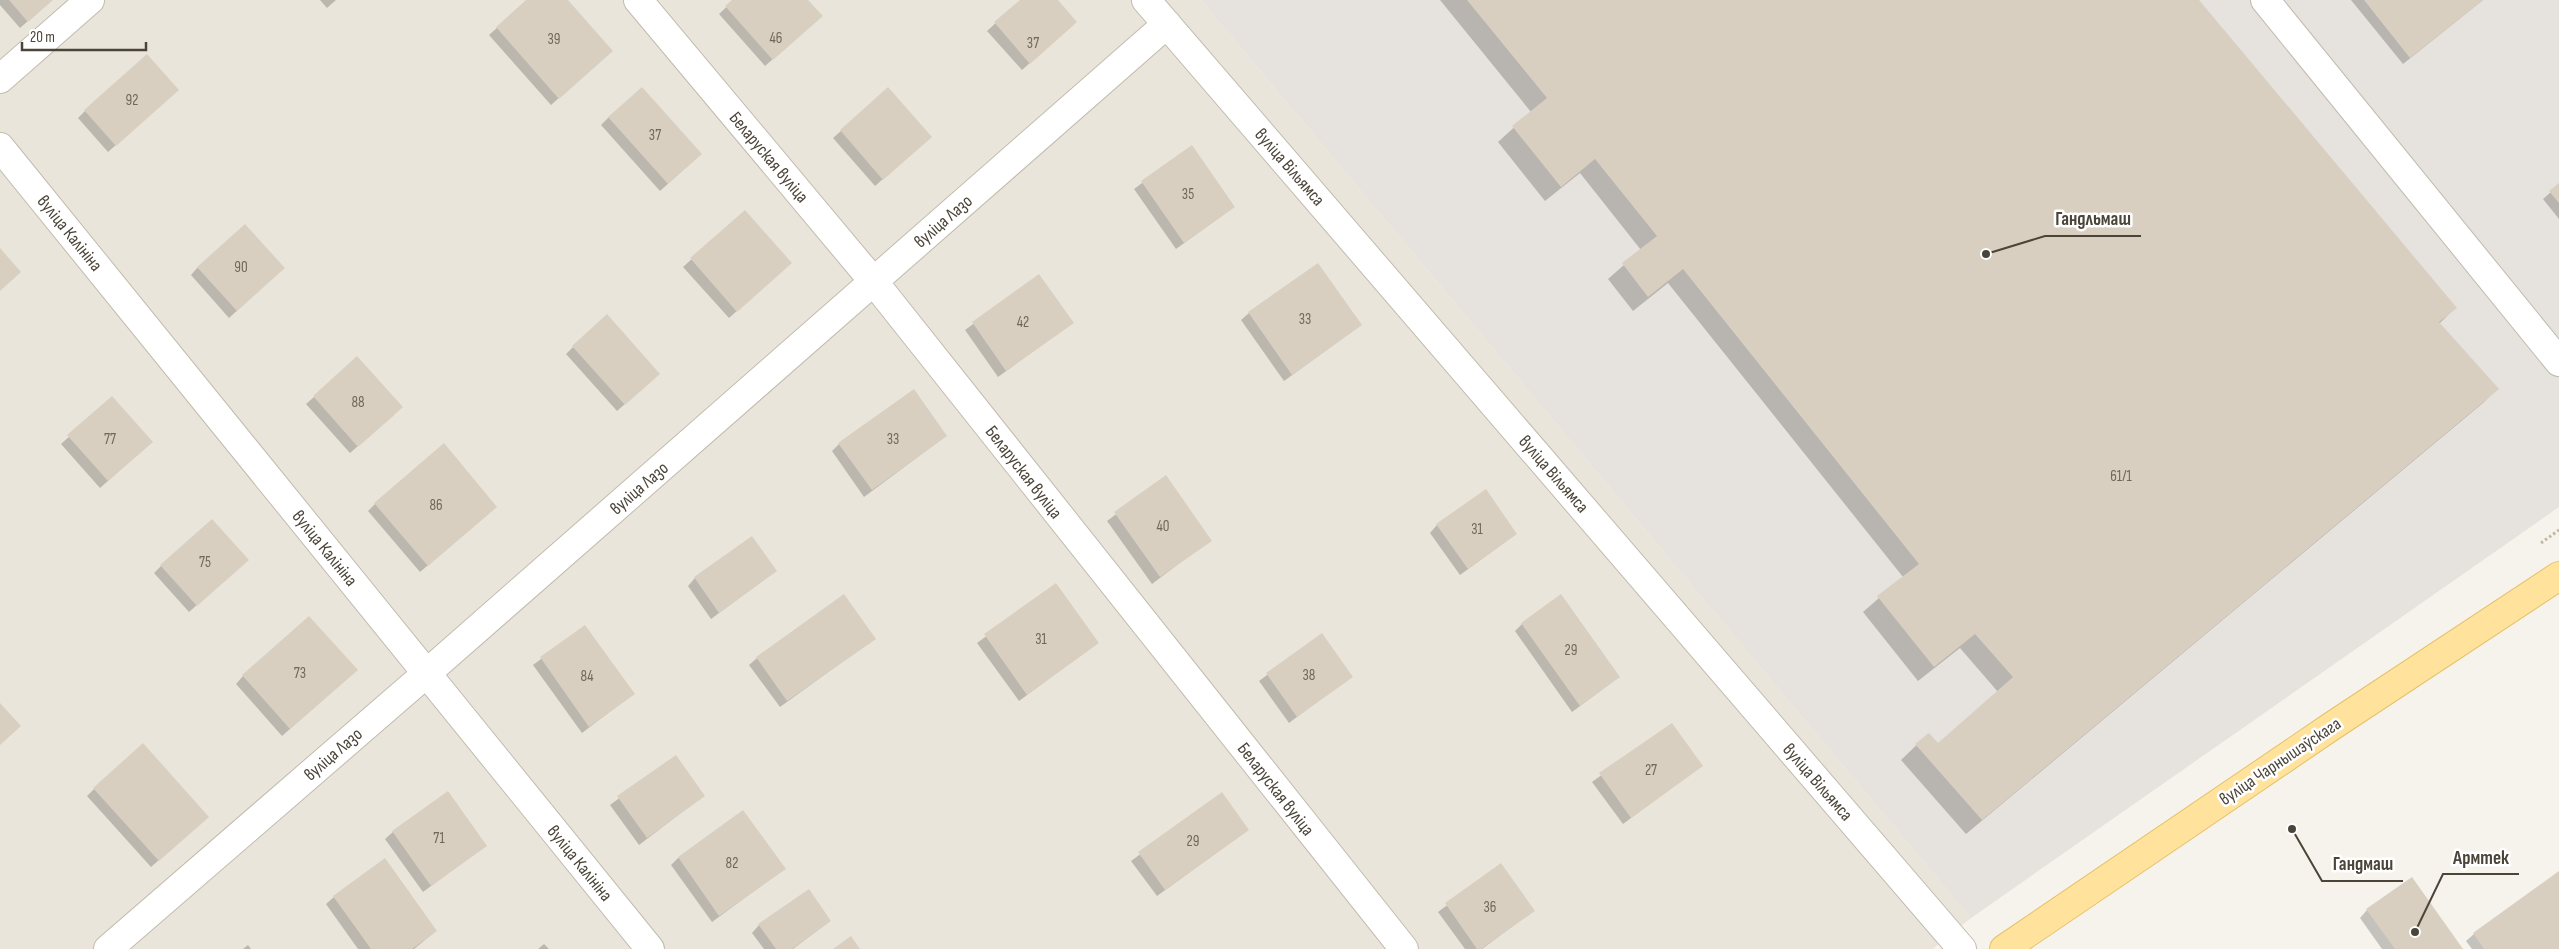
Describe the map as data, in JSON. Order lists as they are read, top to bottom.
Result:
{
  "streets": {
    "main road": ["вуліца Чарнышэўскага"],
    "street": [
      "Беларуская вуліца",
      "вуліца Вільямса",
      "вуліца Лазо",
      "вуліца Калініна"
    ]
  },
  "crossings": [
    ["Беларуская вуліца", "вуліца Лазо"],
    ["вуліца Вільямса", "вуліца Лазо"],
    ["вуліца Лазо", "вуліца Калініна"]
  ],
  "places": ["Гандльмаш", "Гандмаш", "Армтек"],
  "house_numbers": [
    "46",
    "39",
    "37",
    "92",
    "37",
    "35",
    "90",
    "33",
    "42",
    "88",
    "77",
    "33",
    "61/1",
    "86",
    "40",
    "31",
    "75",
    "31",
    "29",
    "73",
    "38",
    "84",
    "27",
    "71",
    "29",
    "82",
    "36"
  ],
  "scale_bar": "20 m"
}
